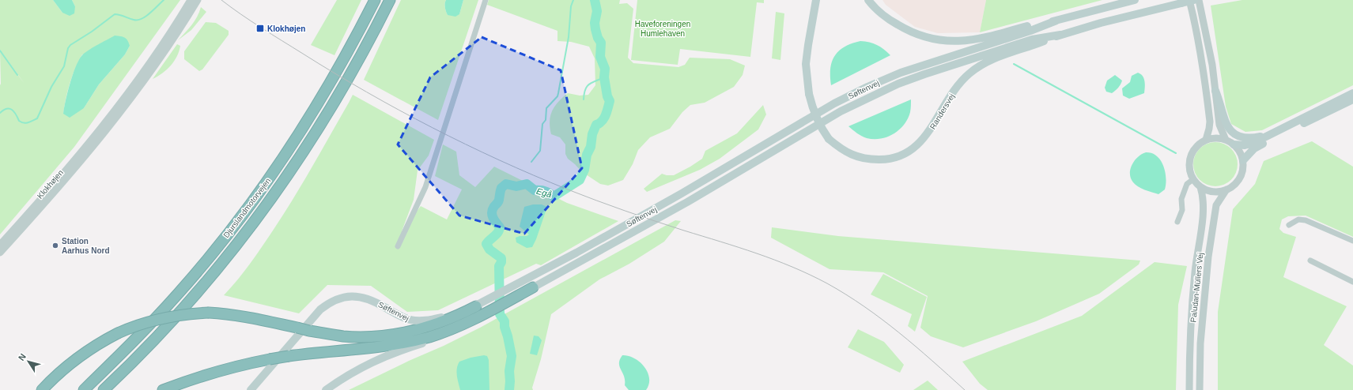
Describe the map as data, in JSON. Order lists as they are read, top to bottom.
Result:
{
  "streets": {
    "highway": ["Djurslandmotorvejen"],
    "main road": ["Søftenvej", "Randersvej"],
    "street": ["Klokhøjen", "Paludan-Müllers Vej"]
  },
  "crossings": [
    ["Søftenvej", "Randersvej"]
  ],
  "water": ["Egå"],
  "parks": ["Haveforeningen Humlehaven"],
  "places": {
    "transit": ["Klokhøjen"],
    "other": ["Station Aarhus Nord"]
  },
  "north": "top left"
}
